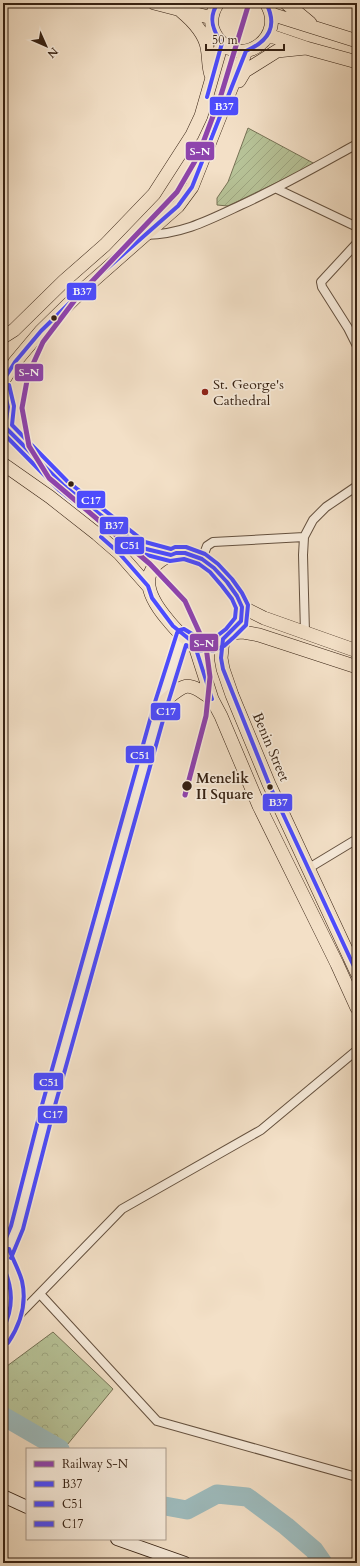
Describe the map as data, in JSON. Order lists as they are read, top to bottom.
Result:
{
  "streets": {
    "main road": ["Benin Street"]
  },
  "places": ["St. George's Cathedral", "Menelik II Square"],
  "lines": [
    "rail line S-N",
    "transit line B37",
    "transit line C17",
    "transit line C51"
  ],
  "legend": [
    "Railway S-N",
    "B37",
    "C51",
    "C17"
  ],
  "scale_bar": "50 m",
  "north": "bottom right"
}
